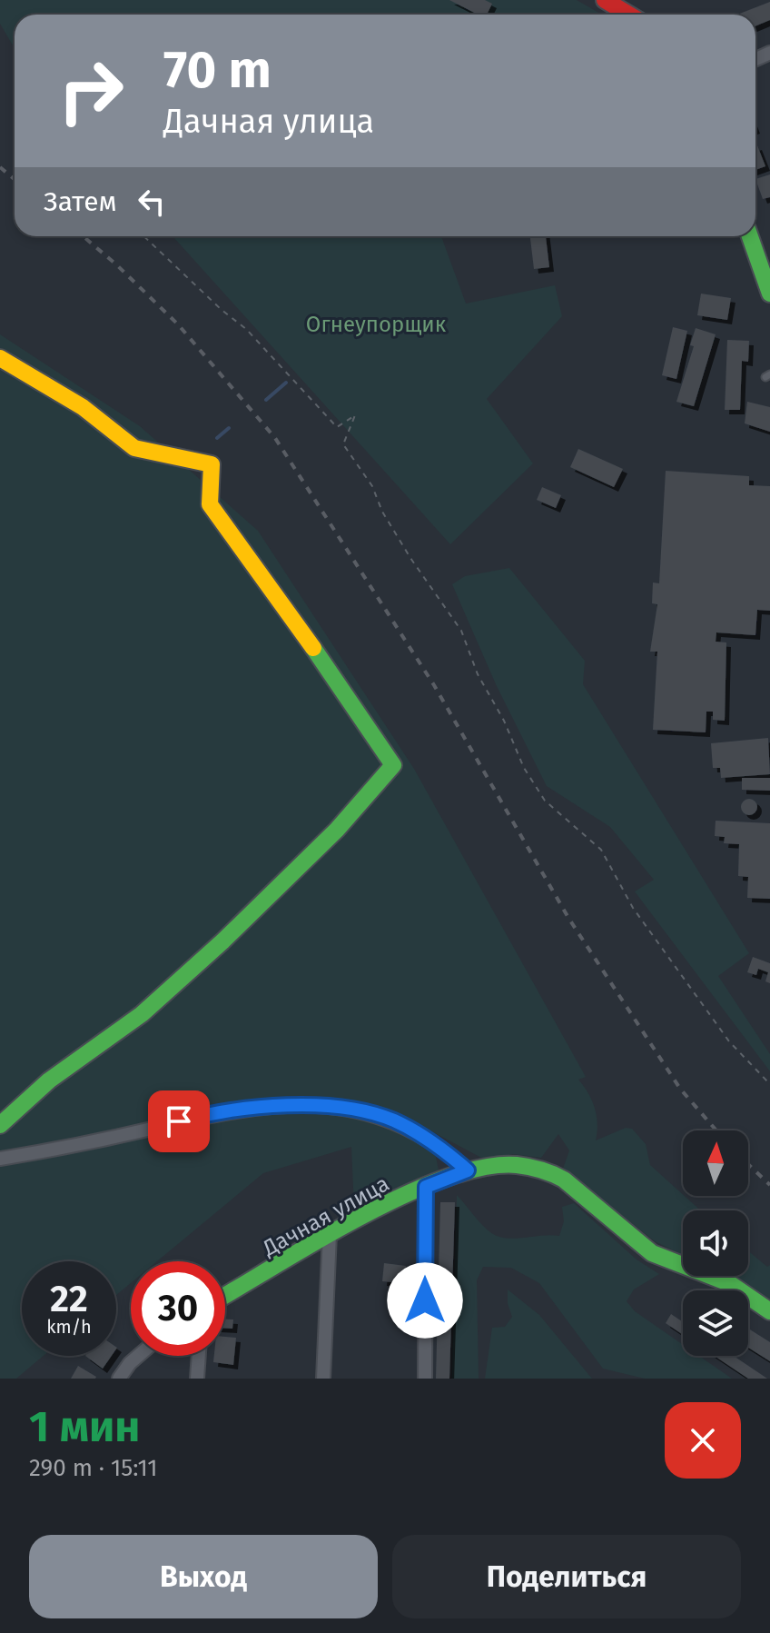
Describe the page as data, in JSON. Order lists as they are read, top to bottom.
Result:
{
  "streets": {
    "street": ["Дачная улица"]
  },
  "parks": ["Огнеупорщик"],
  "north": "top",
  "page": {
    "turn": ["70 m", "Дачная улица"],
    "then": "Затем",
    "speed": "22 km/h",
    "limit": "30",
    "heading": ["1 мин", "290 m · 15:11"],
    "buttons": ["Выход", "Поделиться"]
  }
}
